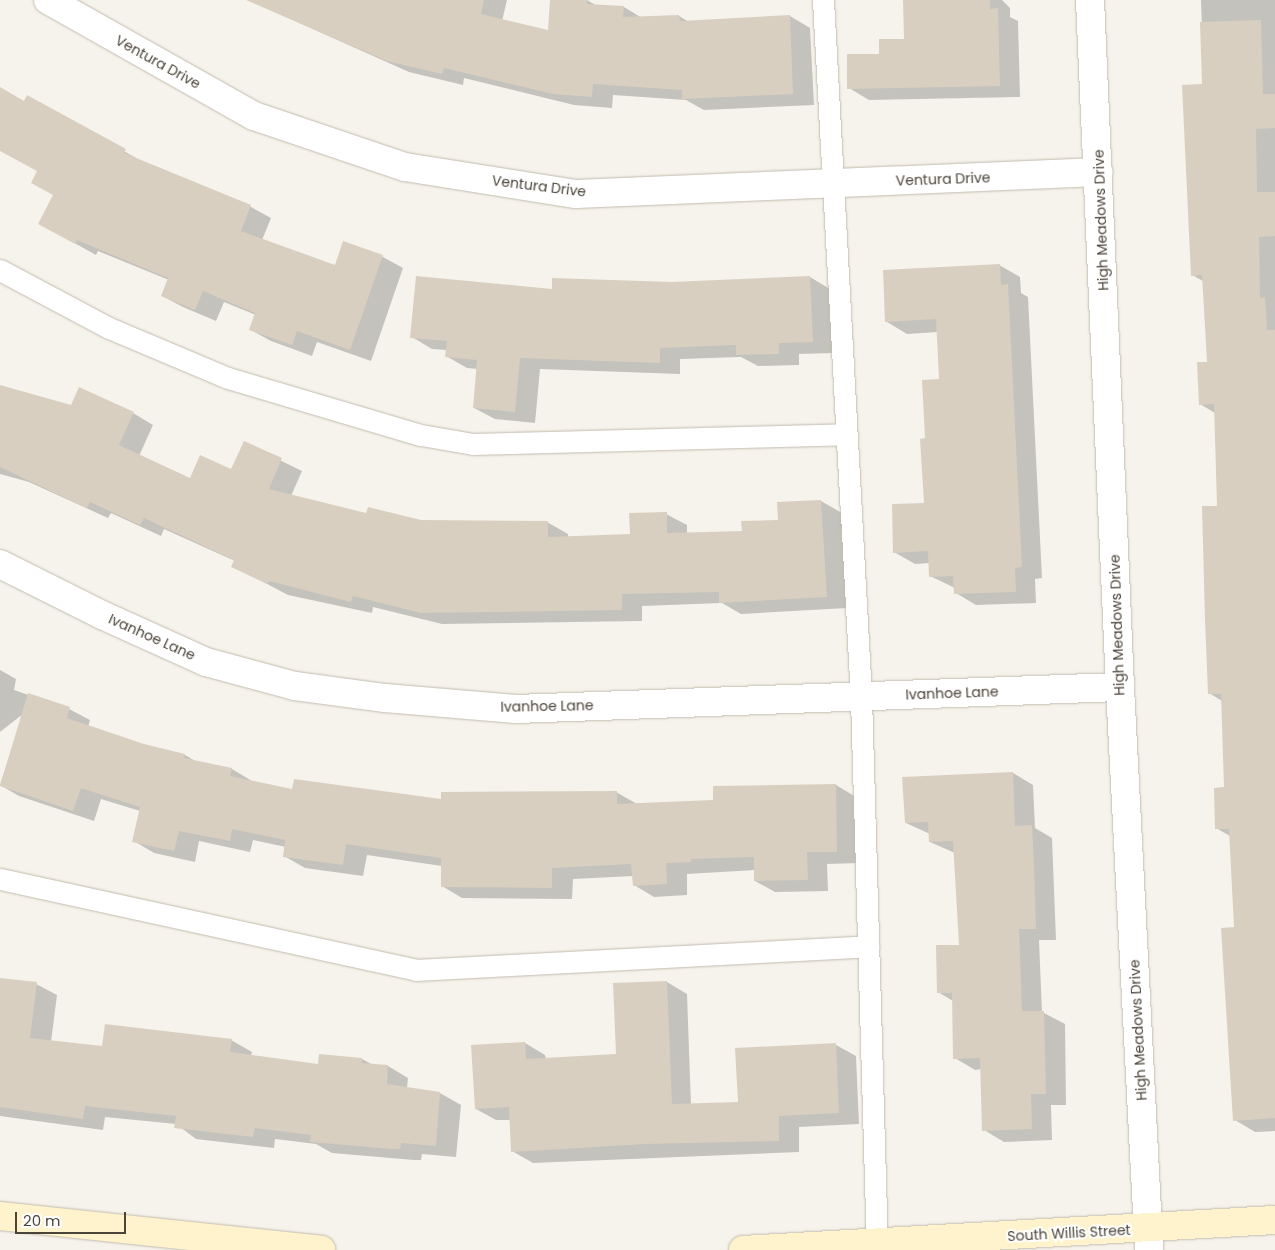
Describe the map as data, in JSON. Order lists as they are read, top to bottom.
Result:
{
  "streets": {
    "street": [
      "Ventura Drive",
      "High Meadows Drive",
      "Ivanhoe Lane",
      "South Willis Street"
    ]
  },
  "crossings": [
    ["Ventura Drive", "High Meadows Drive"],
    ["High Meadows Drive", "Ivanhoe Lane"],
    ["High Meadows Drive", "South Willis Street"]
  ],
  "scale_bar": "20 m"
}
